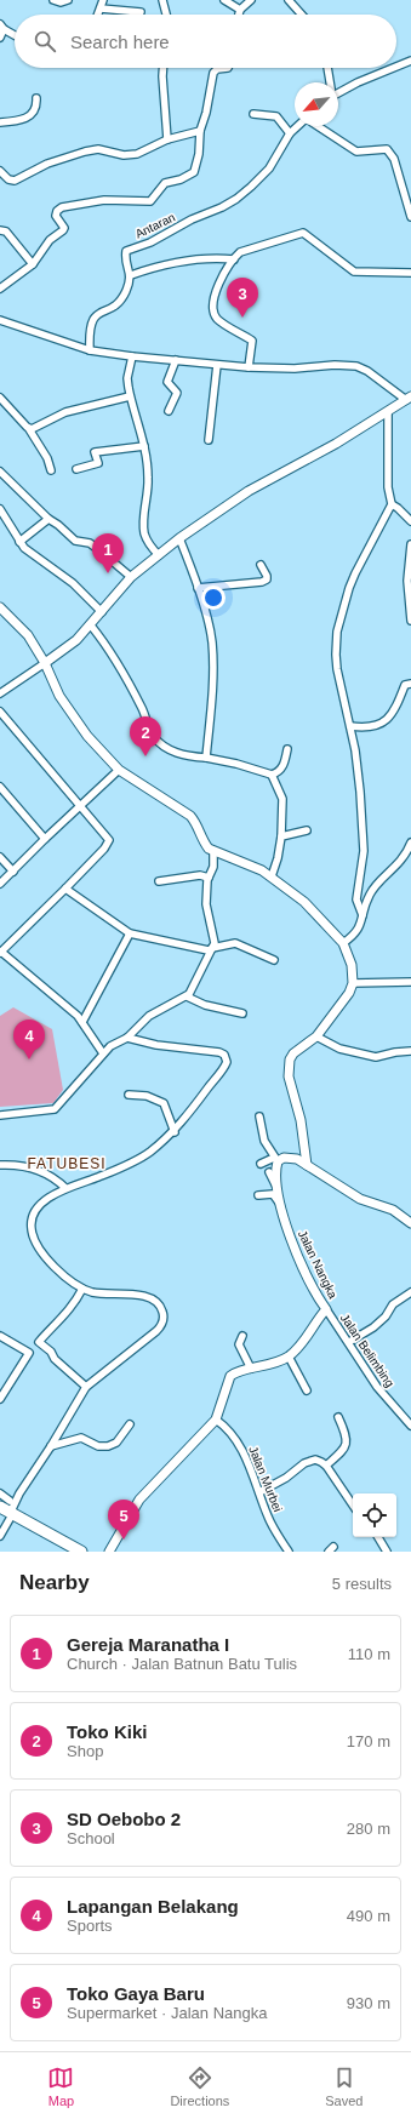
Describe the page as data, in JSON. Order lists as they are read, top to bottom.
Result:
{
  "streets": {
    "street": [
      "Antaran",
      "Jalan Nangka",
      "Jalan Belimbing",
      "Jalan Murbei"
    ]
  },
  "crossings": [
    ["Jalan Nangka", "Jalan Belimbing"],
    ["Jalan Nangka", "Jalan Murbei"]
  ],
  "districts": ["FATUBESI"],
  "north": "bottom left",
  "page": {
    "search": "Search here",
    "pins": [
      "3",
      "1",
      "2",
      "4",
      "5"
    ],
    "heading": ["Nearby", "5 results"],
    "list": [
      {
        "mark": "1",
        "name": "Gereja Maranatha I",
        "note": "Church · Jalan Batnun Batu Tulis",
        "value": "110 m"
      },
      {
        "mark": "2",
        "name": "Toko Kiki",
        "note": "Shop",
        "value": "170 m"
      },
      {
        "mark": "3",
        "name": "SD Oebobo 2",
        "note": "School",
        "value": "280 m"
      },
      {
        "mark": "4",
        "name": "Lapangan Belakang",
        "note": "Sports",
        "value": "490 m"
      },
      {
        "mark": "5",
        "name": "Toko Gaya Baru",
        "note": "Supermarket · Jalan Nangka",
        "value": "930 m"
      }
    ],
    "nav": ["Map", "Directions", "Saved"]
  }
}
